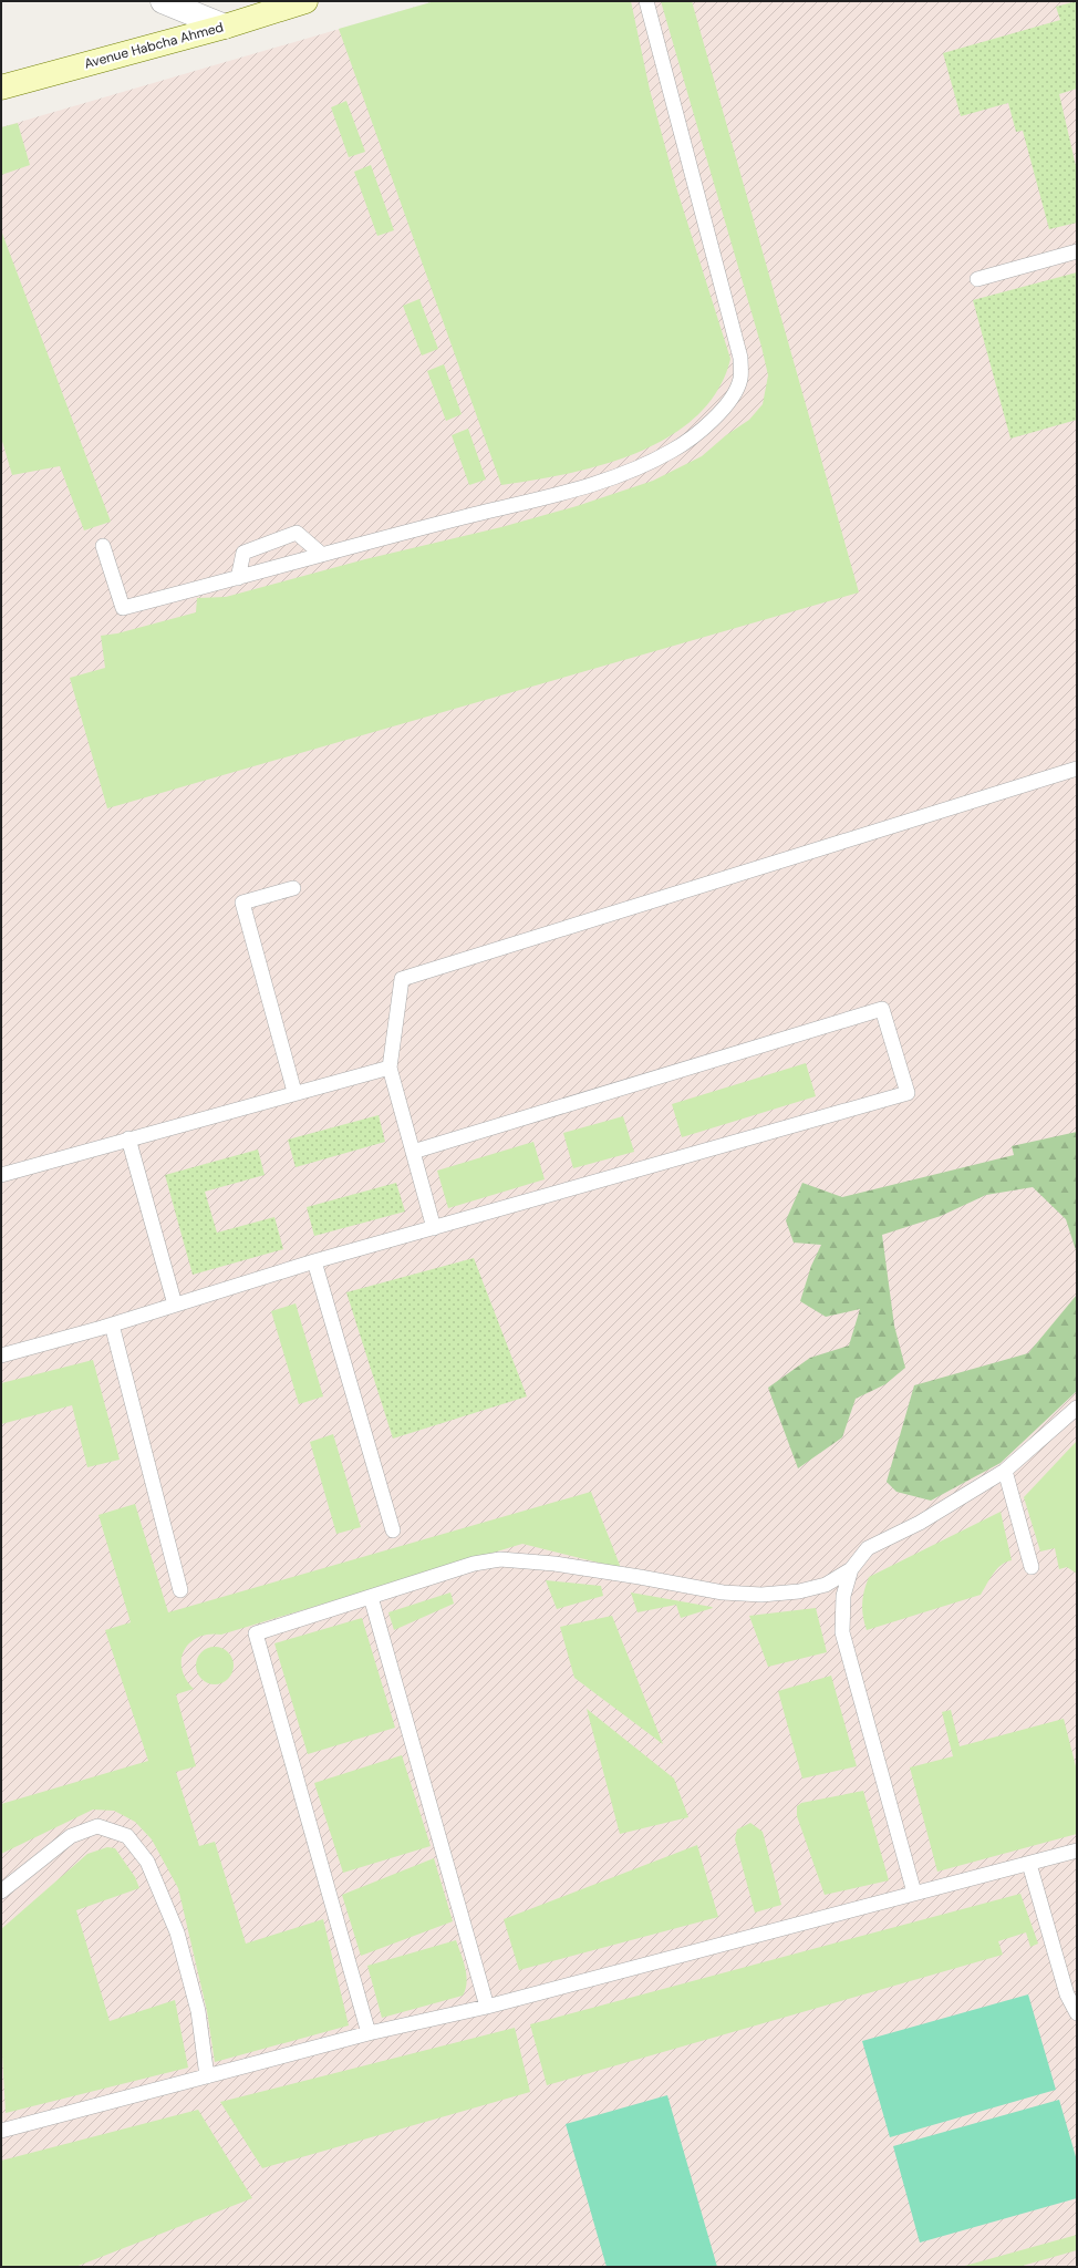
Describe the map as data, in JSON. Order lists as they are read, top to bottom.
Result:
{
  "streets": {
    "street": ["Avenue Habcha Ahmed"]
  }
}
